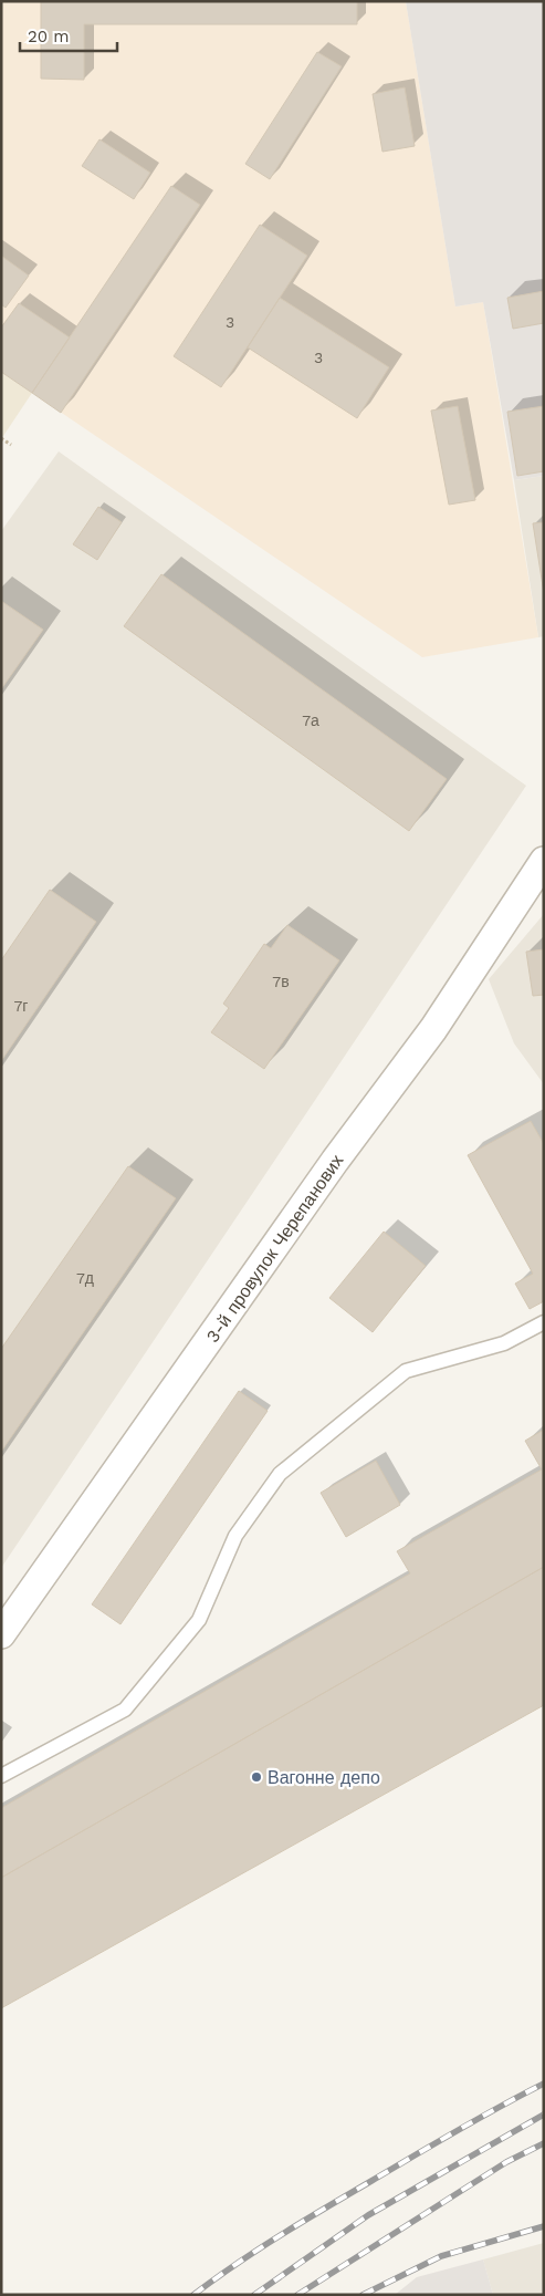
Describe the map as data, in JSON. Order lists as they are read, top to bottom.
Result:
{
  "streets": {
    "street": ["3-й провулок Черепанових"]
  },
  "places": ["Вагонне депо"],
  "house_numbers": [
    "3",
    "3",
    "7а",
    "7в",
    "7г",
    "7д"
  ],
  "scale_bar": "20 m"
}
